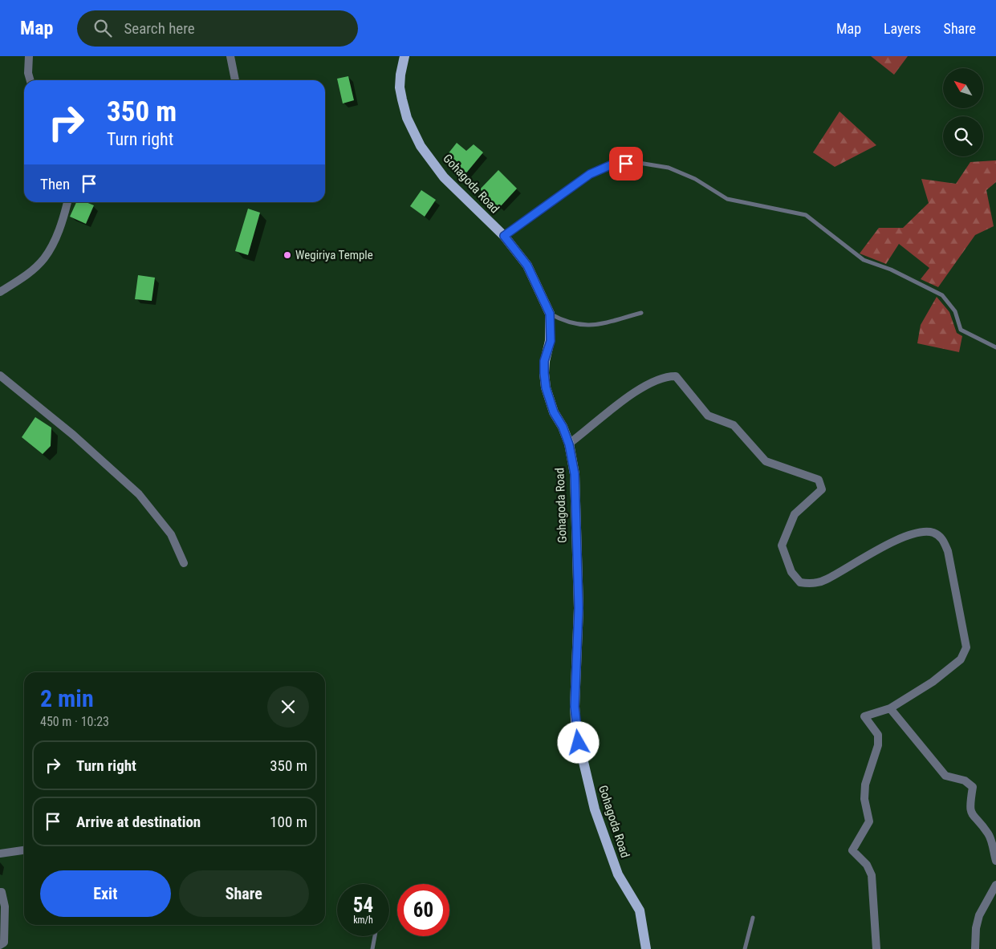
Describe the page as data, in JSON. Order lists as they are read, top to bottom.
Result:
{
  "streets": {
    "main road": ["Gohagoda Road"]
  },
  "places": ["Wegiriya Temple"],
  "north": "top left",
  "page": {
    "header": "Map",
    "search": "Search here",
    "nav": ["Map", "Layers", "Share"],
    "turn": ["350 m", "Turn right"],
    "then": "Then",
    "heading": ["2 min", "450 m · 10:23"],
    "list": [
      {
        "name": "Turn right",
        "value": "350 m"
      },
      {
        "name": "Arrive at destination",
        "value": "100 m"
      }
    ],
    "buttons": ["Exit", "Share"],
    "speed": "54 km/h",
    "limit": "60"
  }
}
